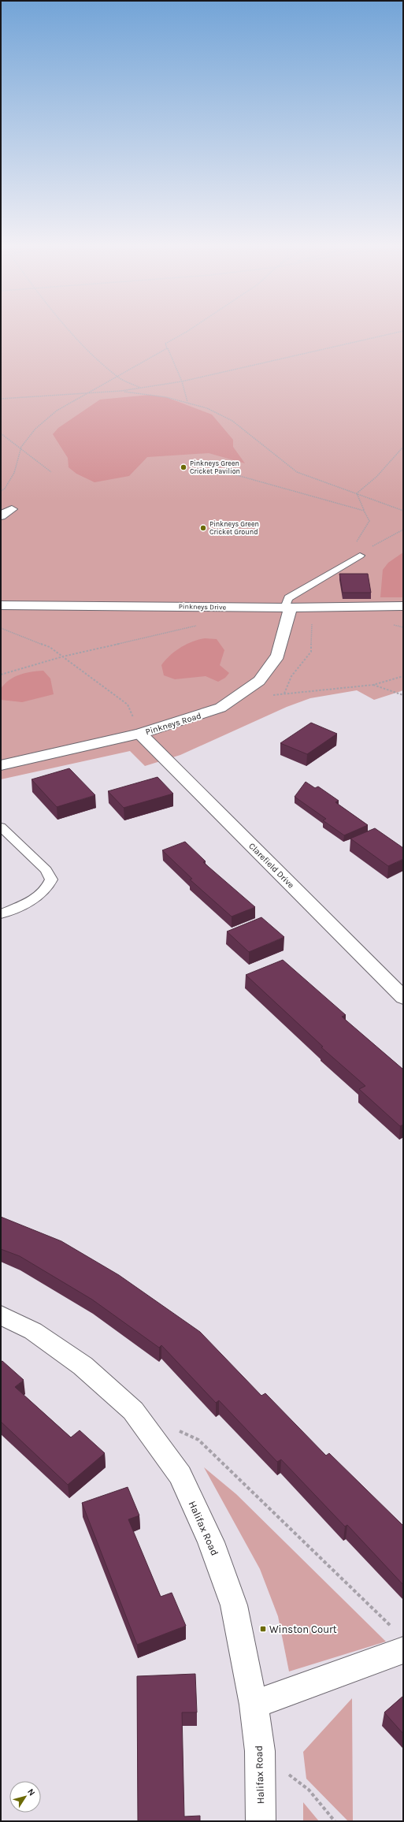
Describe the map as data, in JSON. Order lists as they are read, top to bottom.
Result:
{
  "streets": {
    "street": [
      "Pinkneys Drive",
      "Pinkneys Road",
      "Clarefield Drive",
      "Halifax Road"
    ]
  },
  "crossings": [
    ["Pinkneys Drive", "Pinkneys Road"],
    ["Pinkneys Road", "Clarefield Drive"]
  ],
  "places": {
    "other": ["Pinkneys Green Cricket Pavilion", "Pinkneys Green Cricket Ground"],
    "transit": ["Winston Court"]
  },
  "north": "top right"
}
